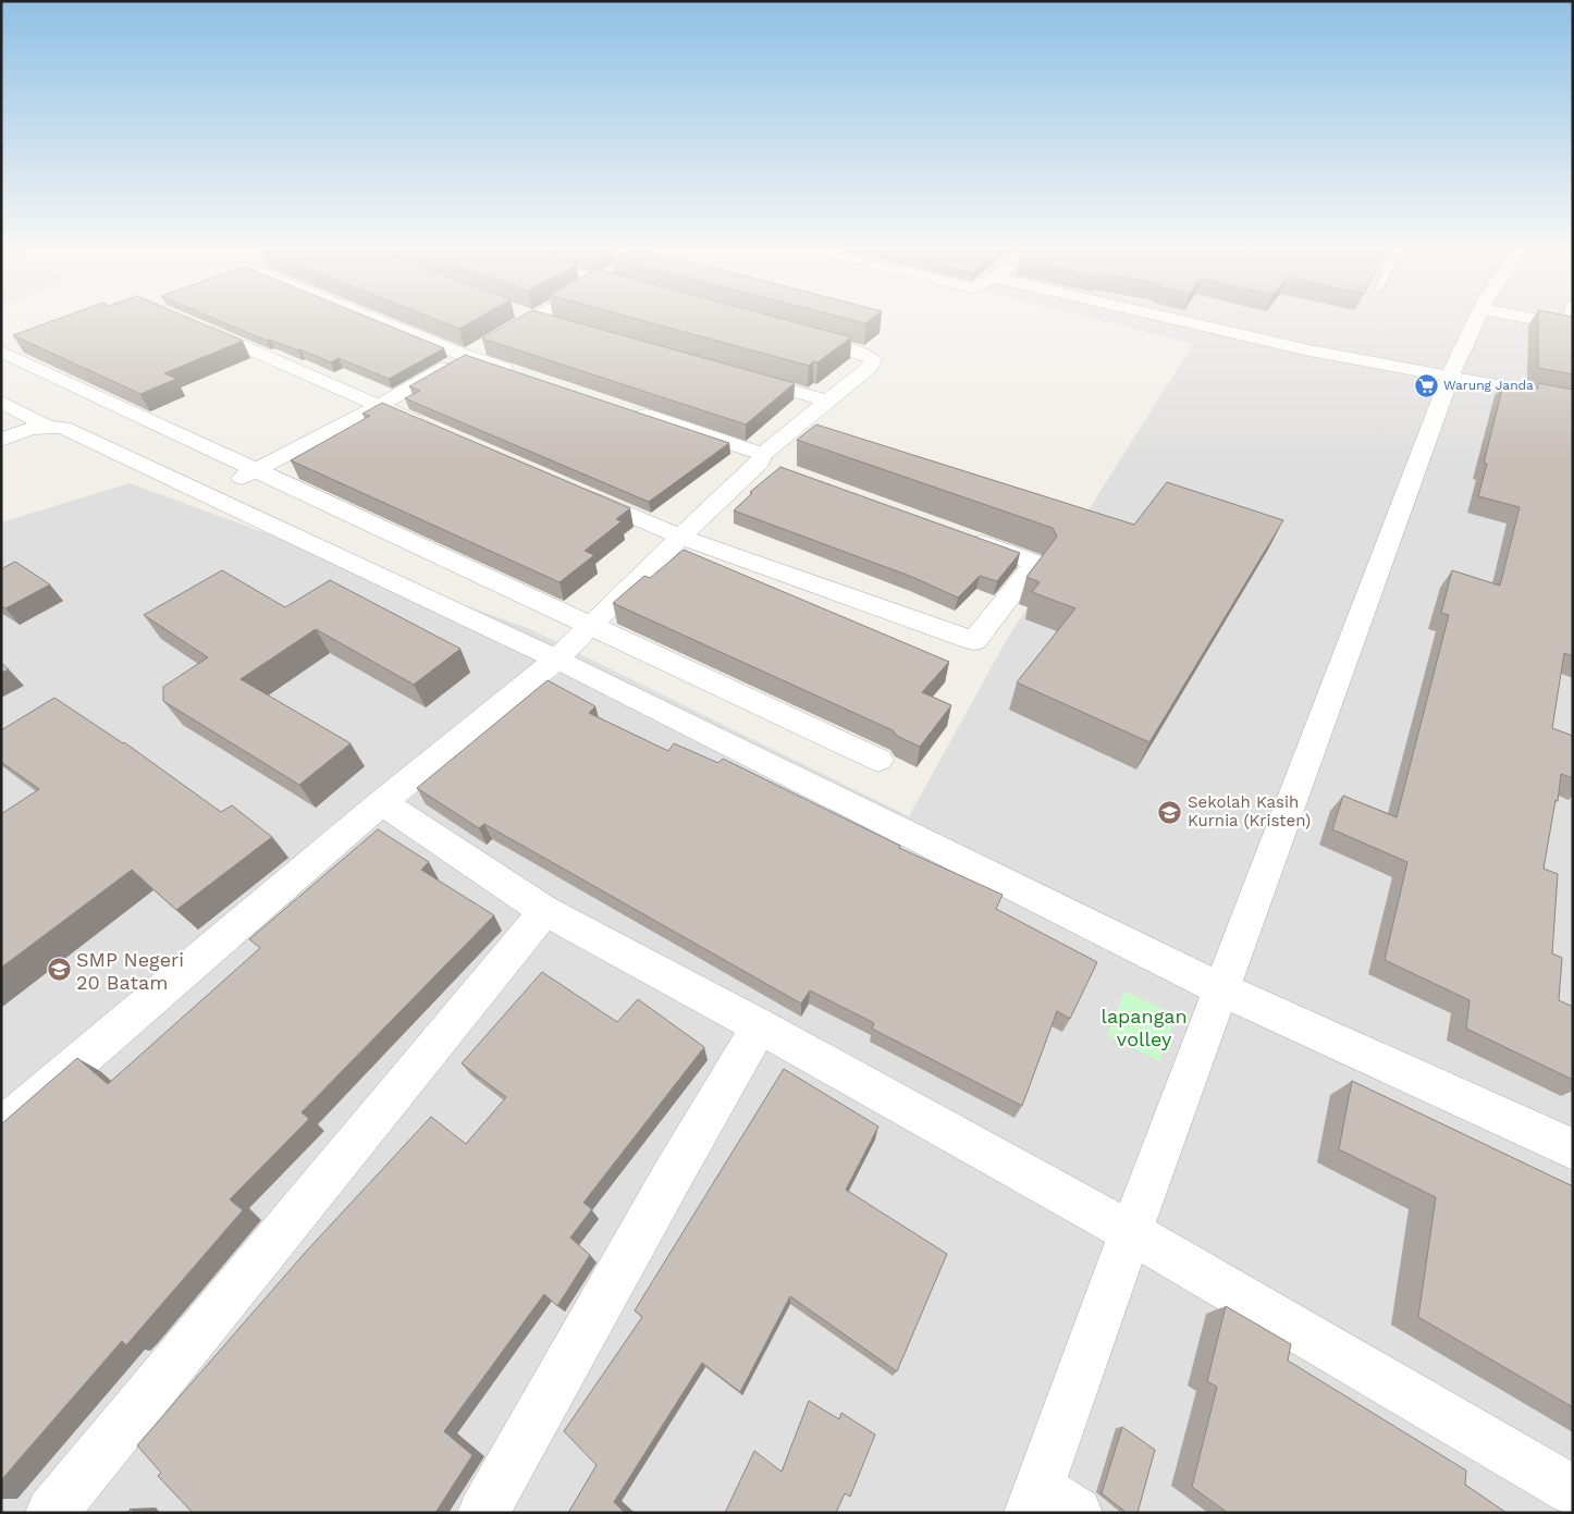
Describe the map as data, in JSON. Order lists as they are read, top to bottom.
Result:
{
  "parks": ["lapangan volley"],
  "places": {
    "supermarket": ["Warung Janda"],
    "school or university": ["Sekolah Kasih Kurnia (Kristen)", "SMP Negeri 20 Batam"]
  }
}
